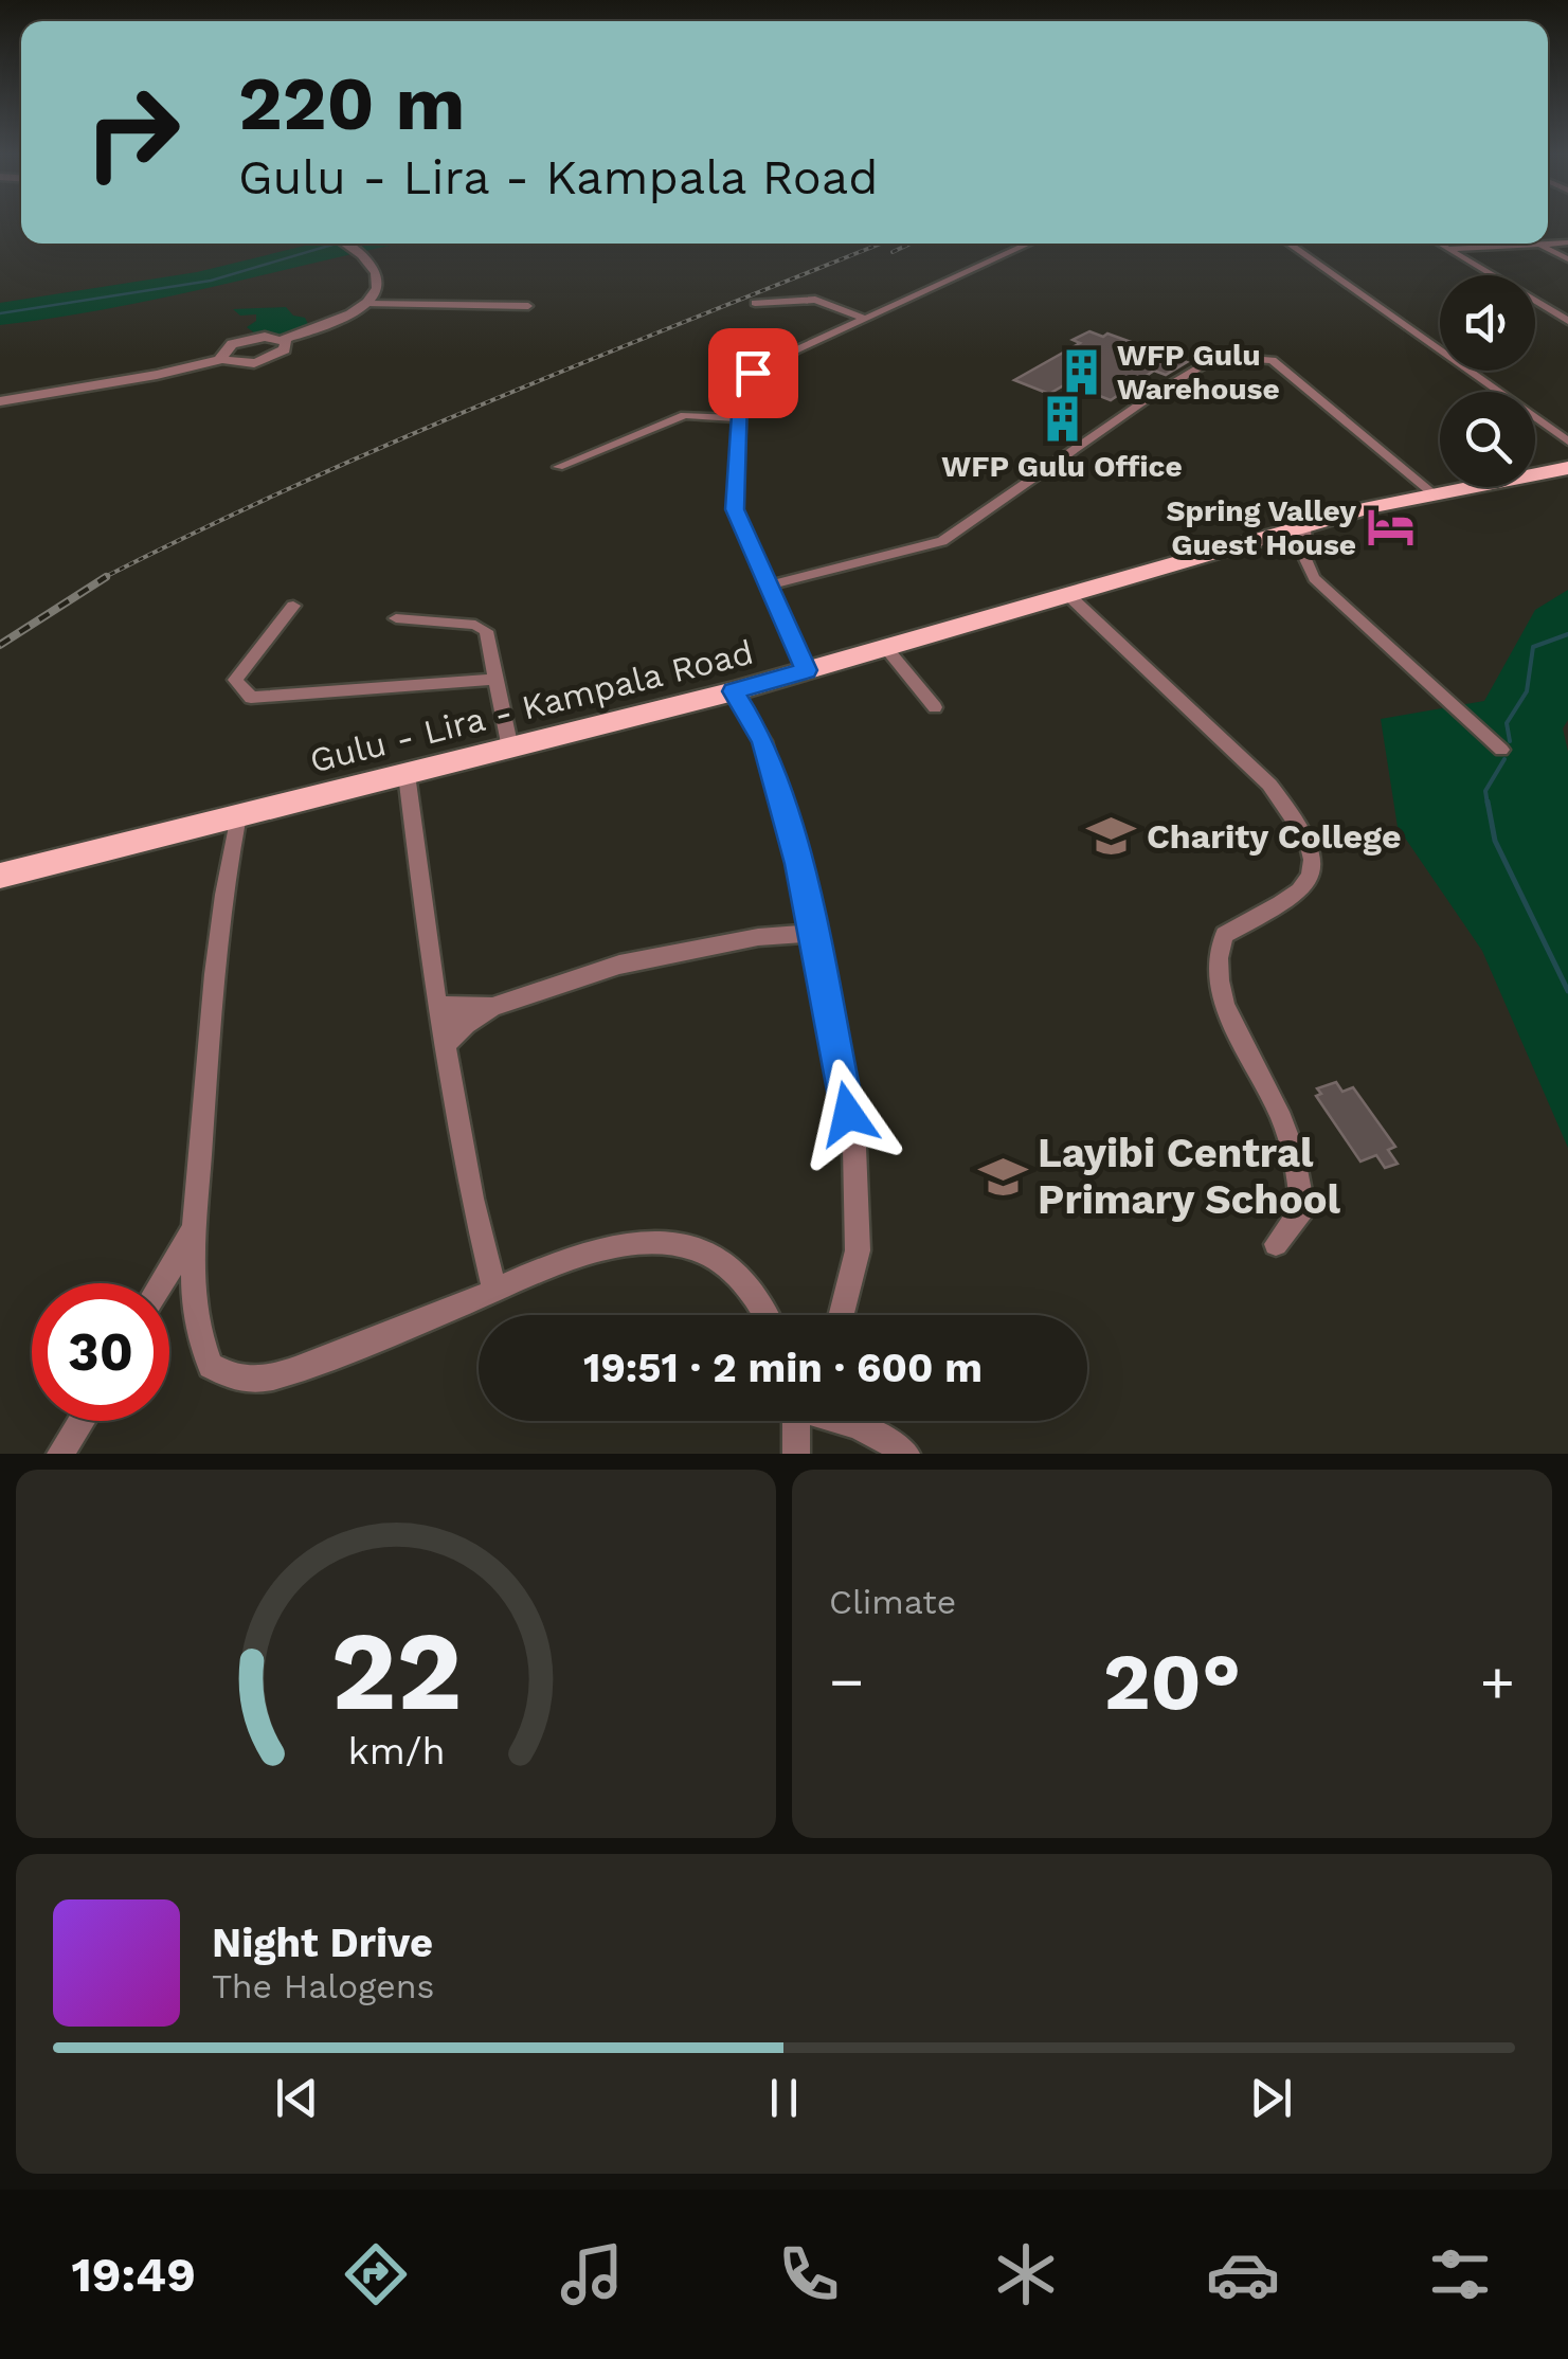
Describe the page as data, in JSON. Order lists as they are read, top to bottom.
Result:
{
  "streets": {
    "main road": ["Gulu - Lira - Kampala Road"]
  },
  "places": {
    "building": ["WFP Gulu Warehouse", "WFP Gulu Office"],
    "hotel": ["Spring Valley Guest House"],
    "school or university": ["Charity College", "Layibi Central Primary School"]
  },
  "page": {
    "turn": ["220 m", "Gulu - Lira - Kampala Road"],
    "limit": "30",
    "trip": "19:51 · 2 min · 600 m",
    "tile": "Climate",
    "heat": ["−", "20°", "+"],
    "song": ["Night Drive", "The Halogens"],
    "tabs": "19:49",
    "gauge": ["22", "km/h"]
  }
}
